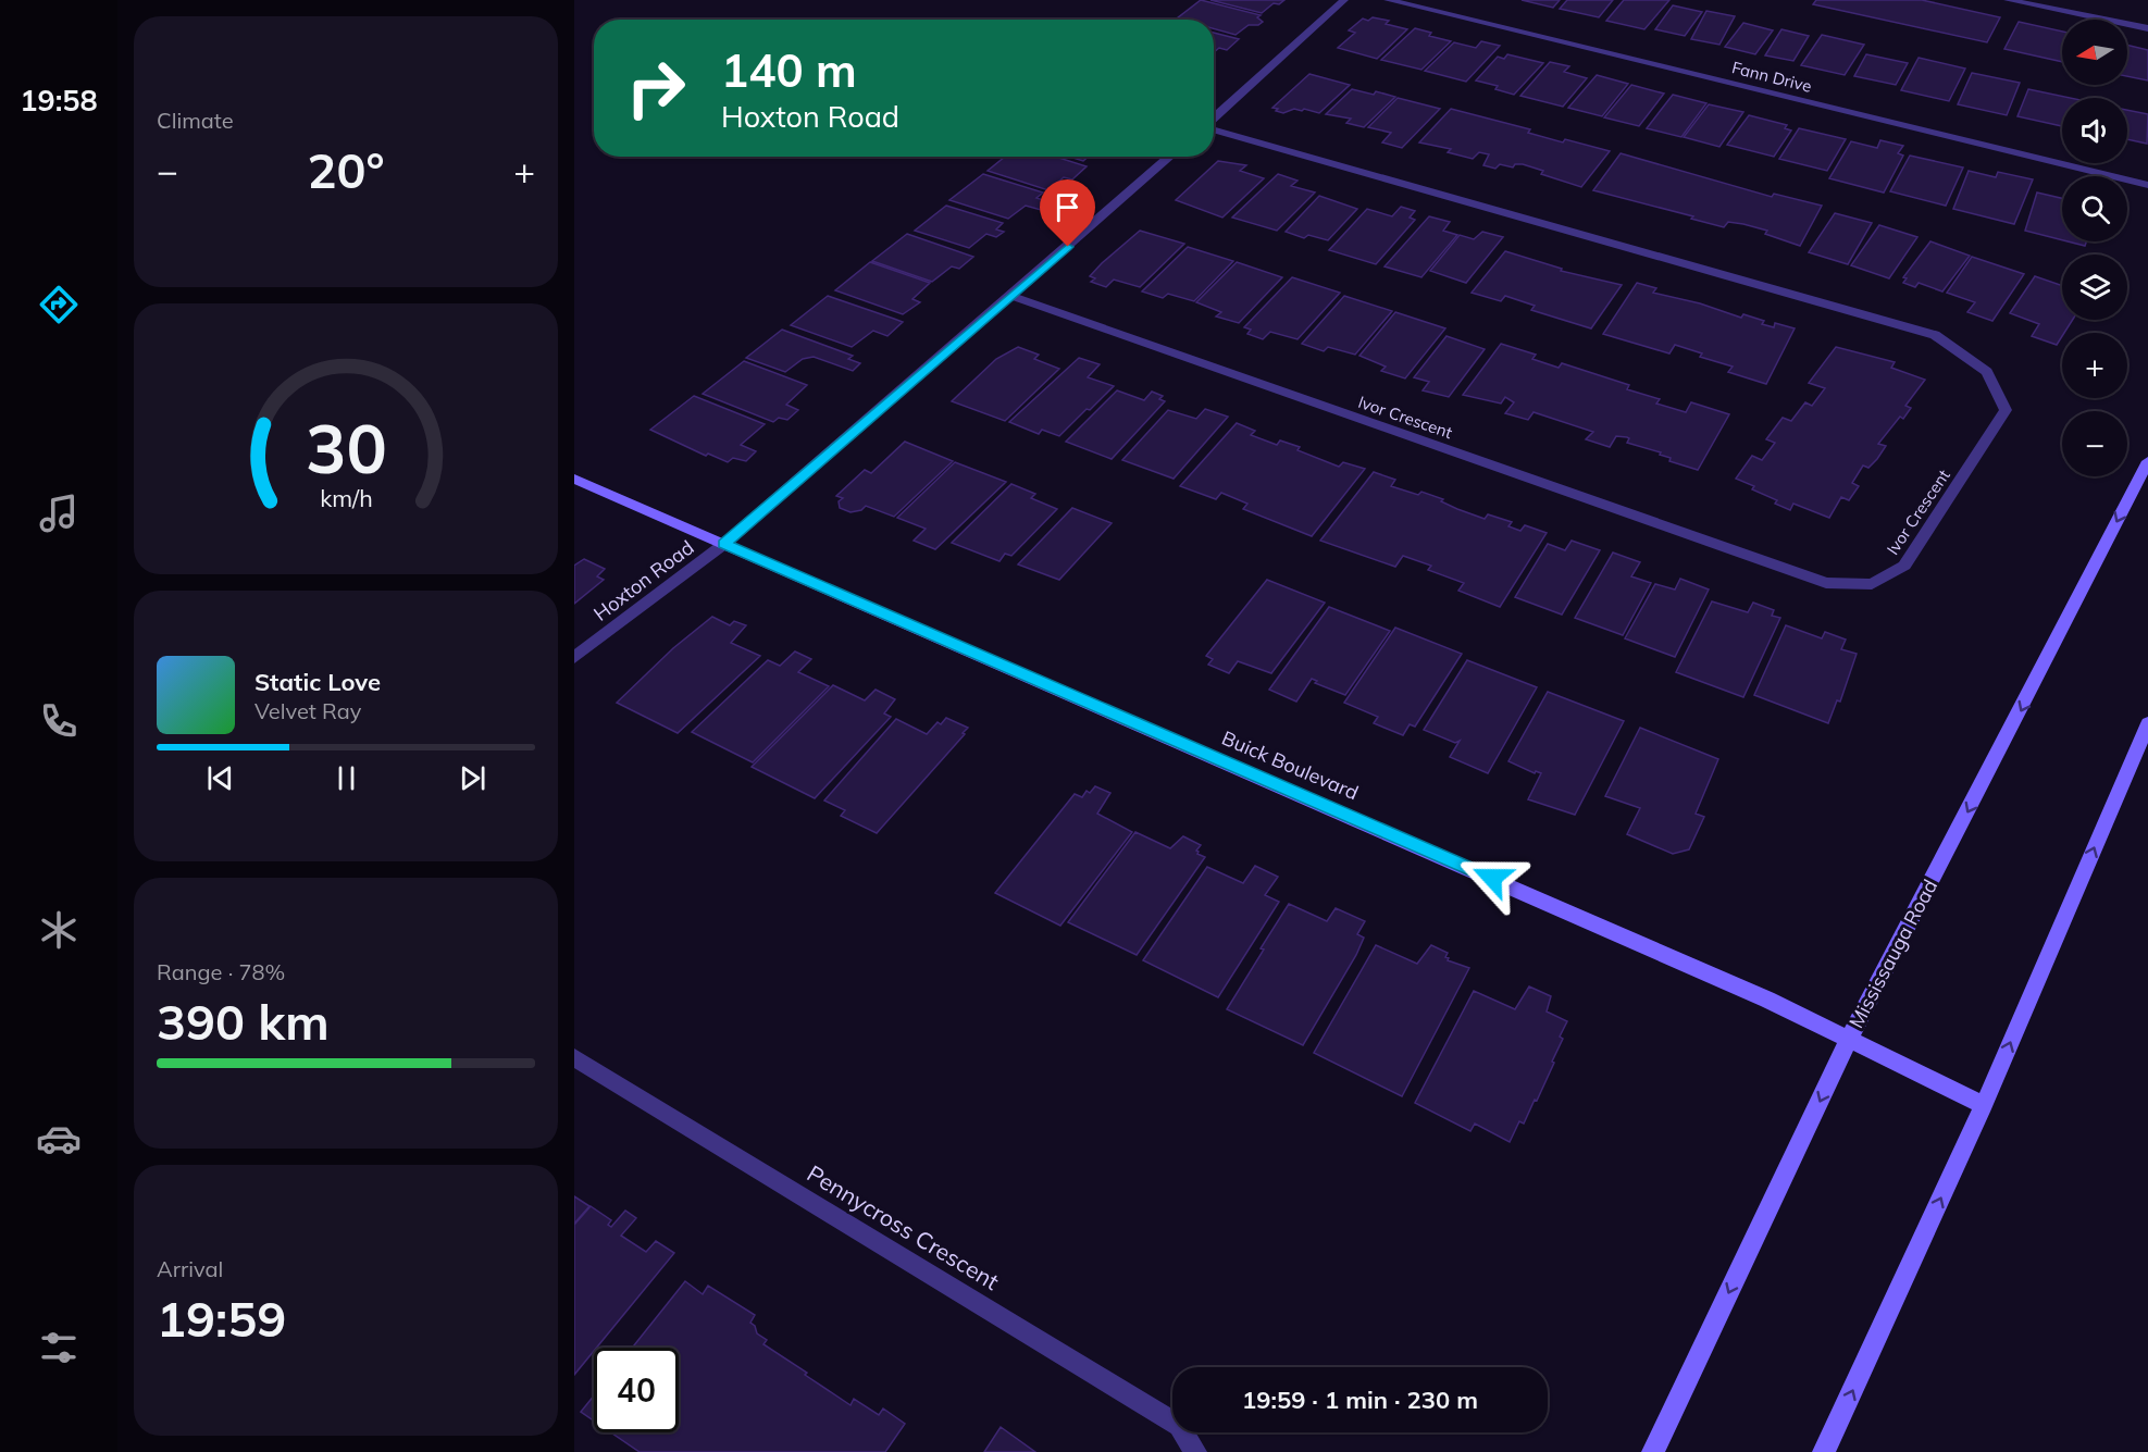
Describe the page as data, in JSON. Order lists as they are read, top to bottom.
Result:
{
  "streets": {
    "main road": ["Buick Boulevard", "Mississauga Road"],
    "street": [
      "Fann Drive",
      "Ivor Crescent",
      "Hoxton Road",
      "Pennycross Crescent"
    ]
  },
  "crossings": [
    ["Ivor Crescent", "Hoxton Road"],
    ["Hoxton Road", "Buick Boulevard"],
    ["Buick Boulevard", "Mississauga Road"]
  ],
  "north": "left",
  "page": {
    "tabs": "19:58",
    "tile": [
      "Climate",
      ["Range · 78%", "390 km"],
      ["Arrival", "19:59"]
    ],
    "map_buttons": ["+", "−"],
    "turn": ["140 m", "Hoxton Road"],
    "heat": ["−", "20°", "+"],
    "song": ["Static Love", "Velvet Ray"],
    "limit": "40",
    "trip": "19:59 · 1 min · 230 m",
    "gauge": ["30", "km/h"]
  }
}
